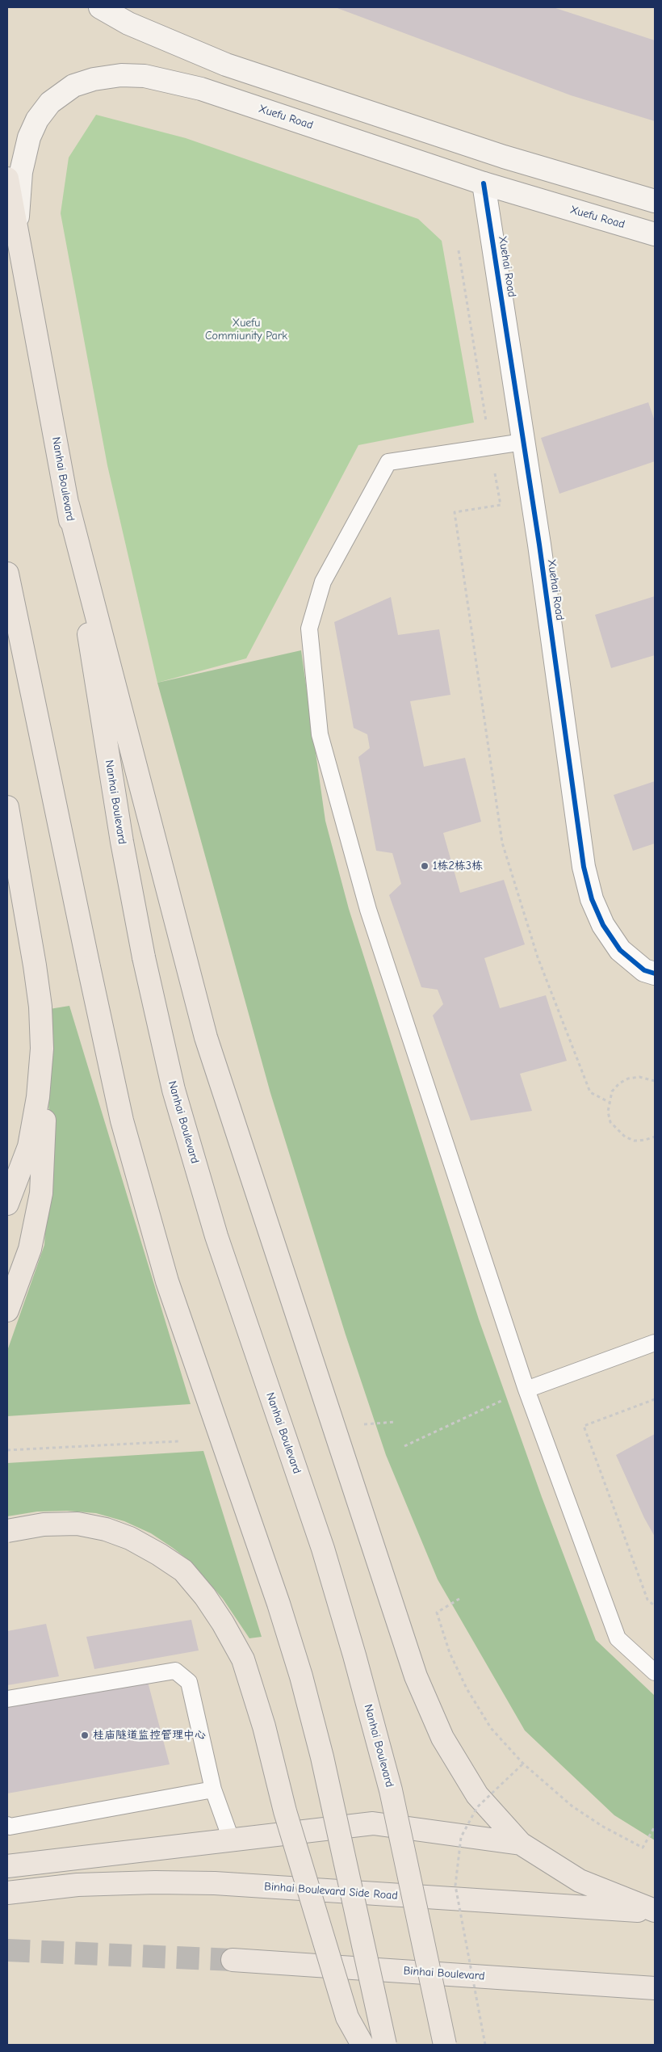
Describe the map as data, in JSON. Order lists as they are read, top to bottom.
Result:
{
  "streets": {
    "main road": [
      "Xuefu Road",
      "Nanhai Boulevard",
      "Binhai Boulevard Side Road",
      "Binhai Boulevard"
    ],
    "street": ["Xuehai Road"]
  },
  "crossings": [
    ["Xuefu Road", "Xuehai Road"],
    ["Xuefu Road", "Nanhai Boulevard"]
  ],
  "parks": ["Xuefu Commiunity Park"],
  "places": ["1栋2栋3栋", "桂庙隧道监控管理中心"]
}
